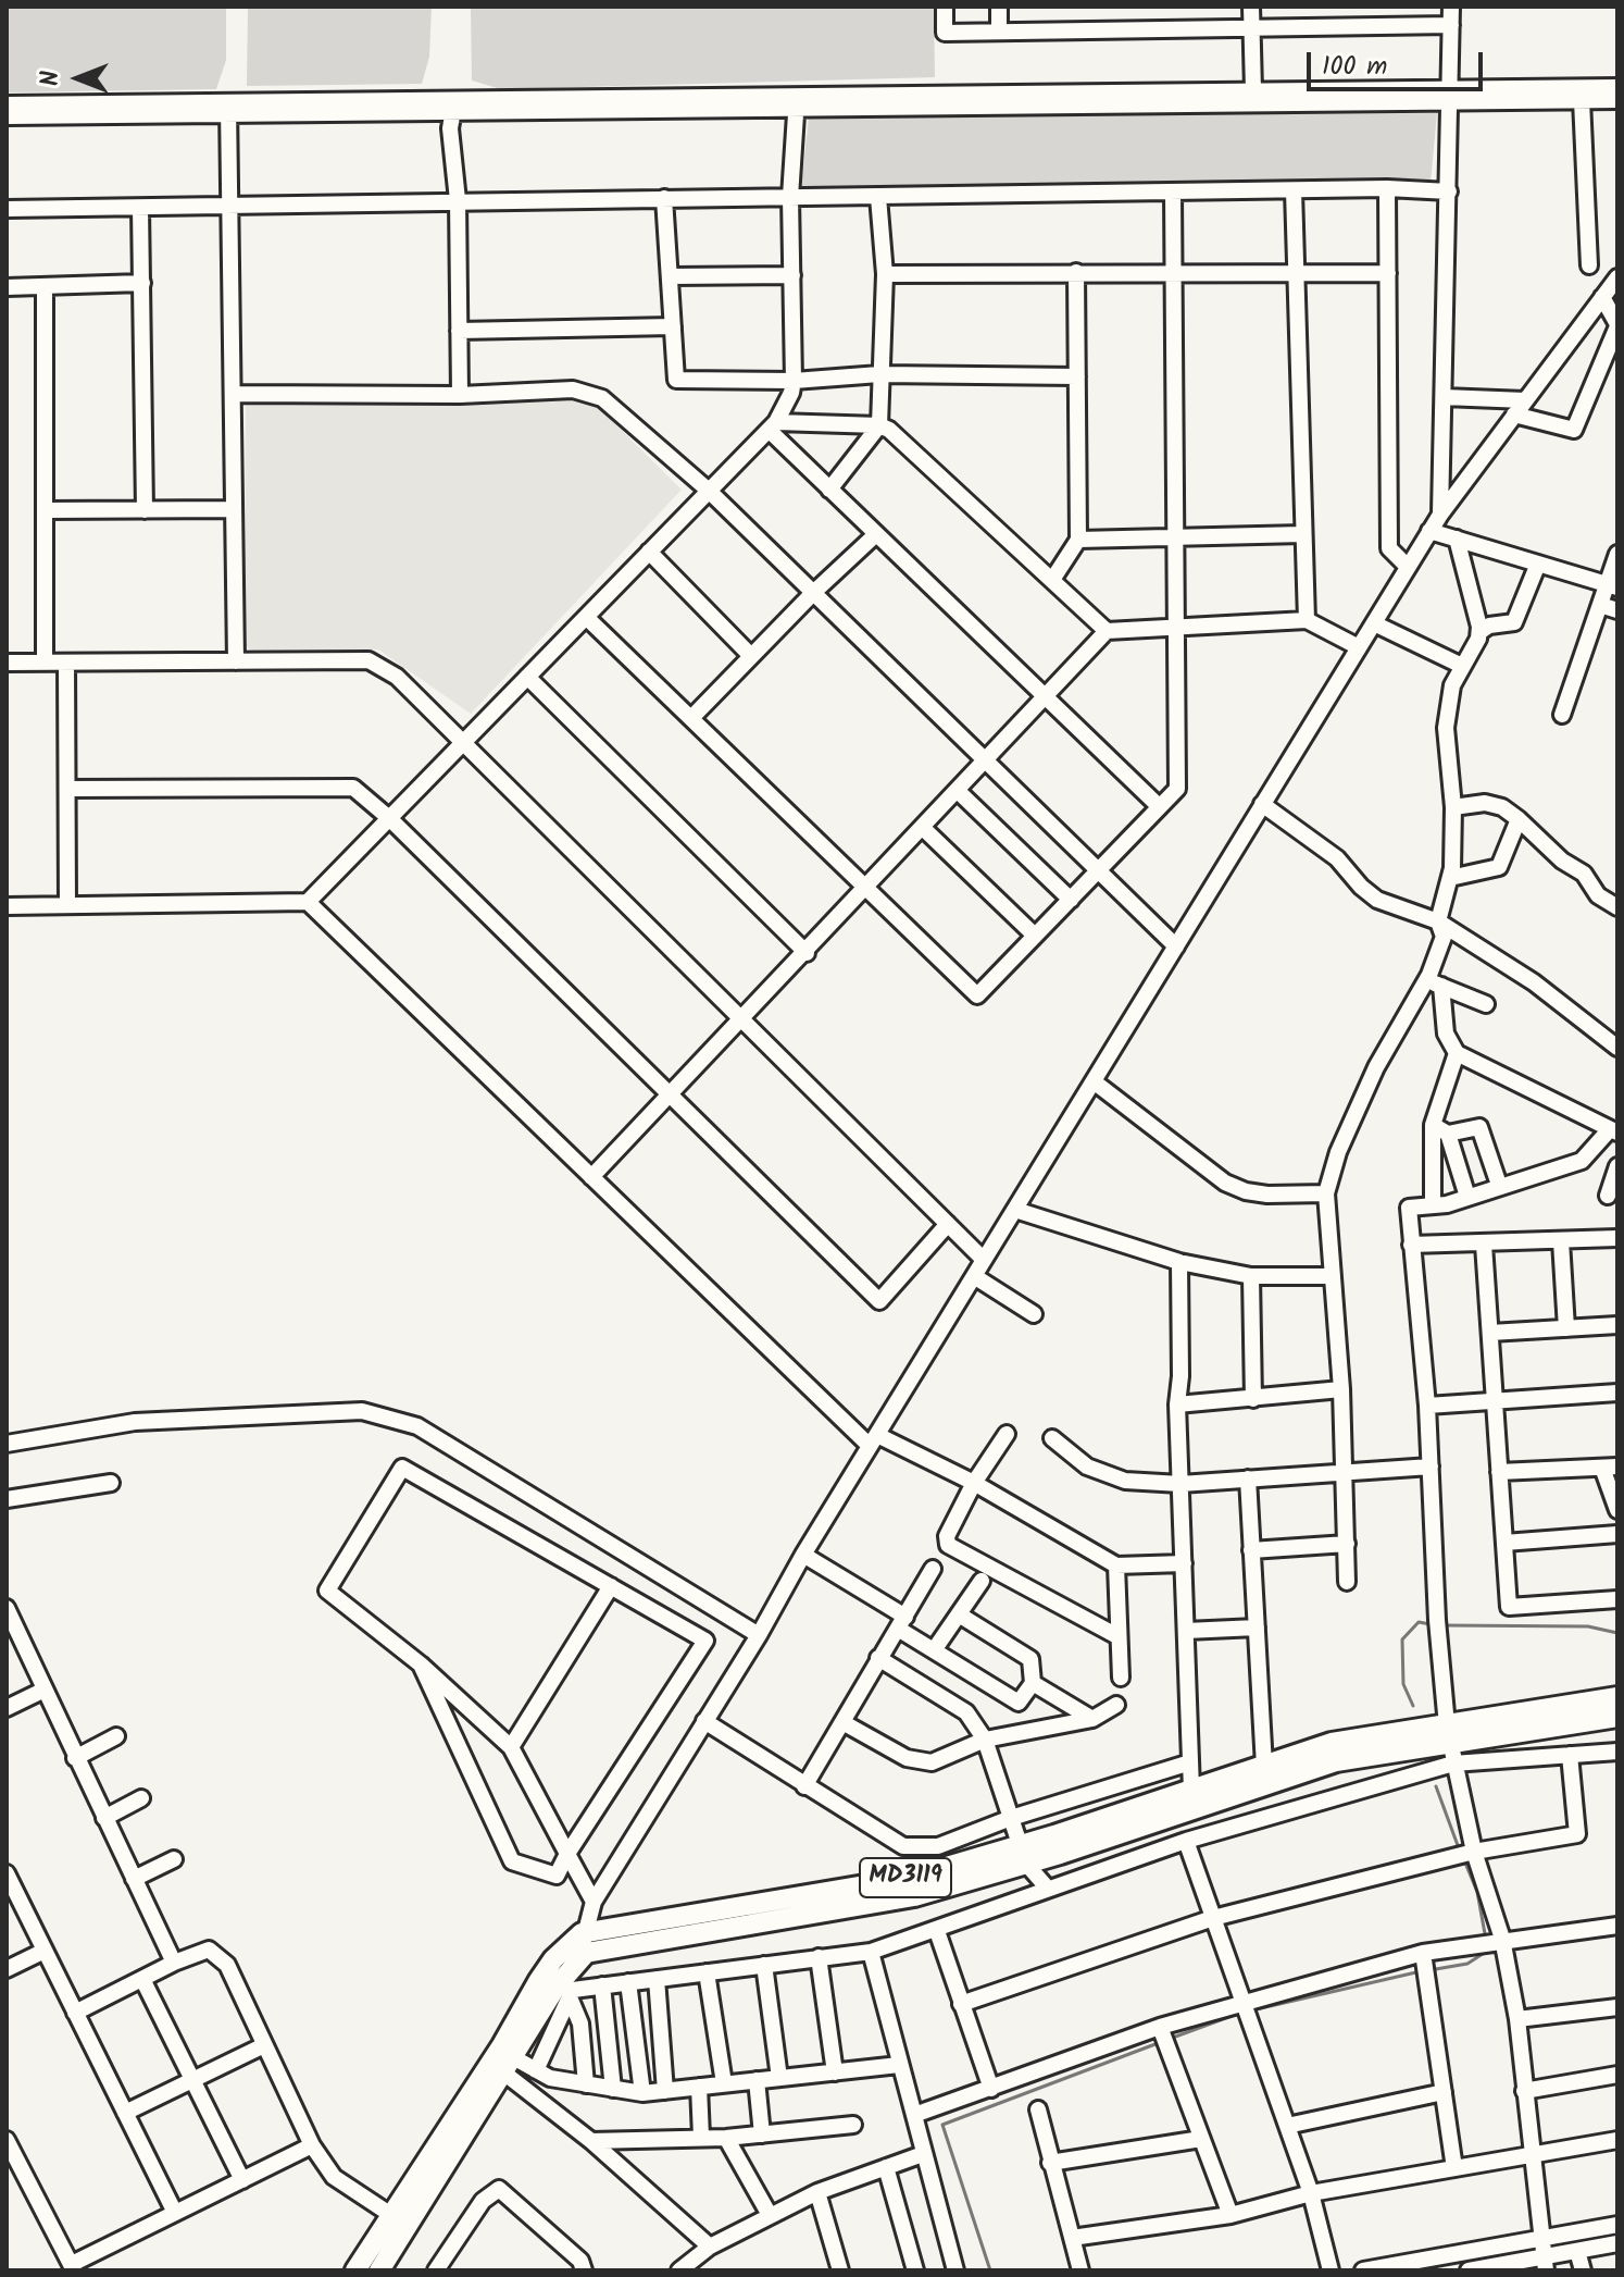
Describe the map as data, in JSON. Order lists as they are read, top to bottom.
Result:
{
  "streets": {
    "main road": ["MD3119"]
  },
  "scale_bar": "100 m",
  "north": "left"
}
